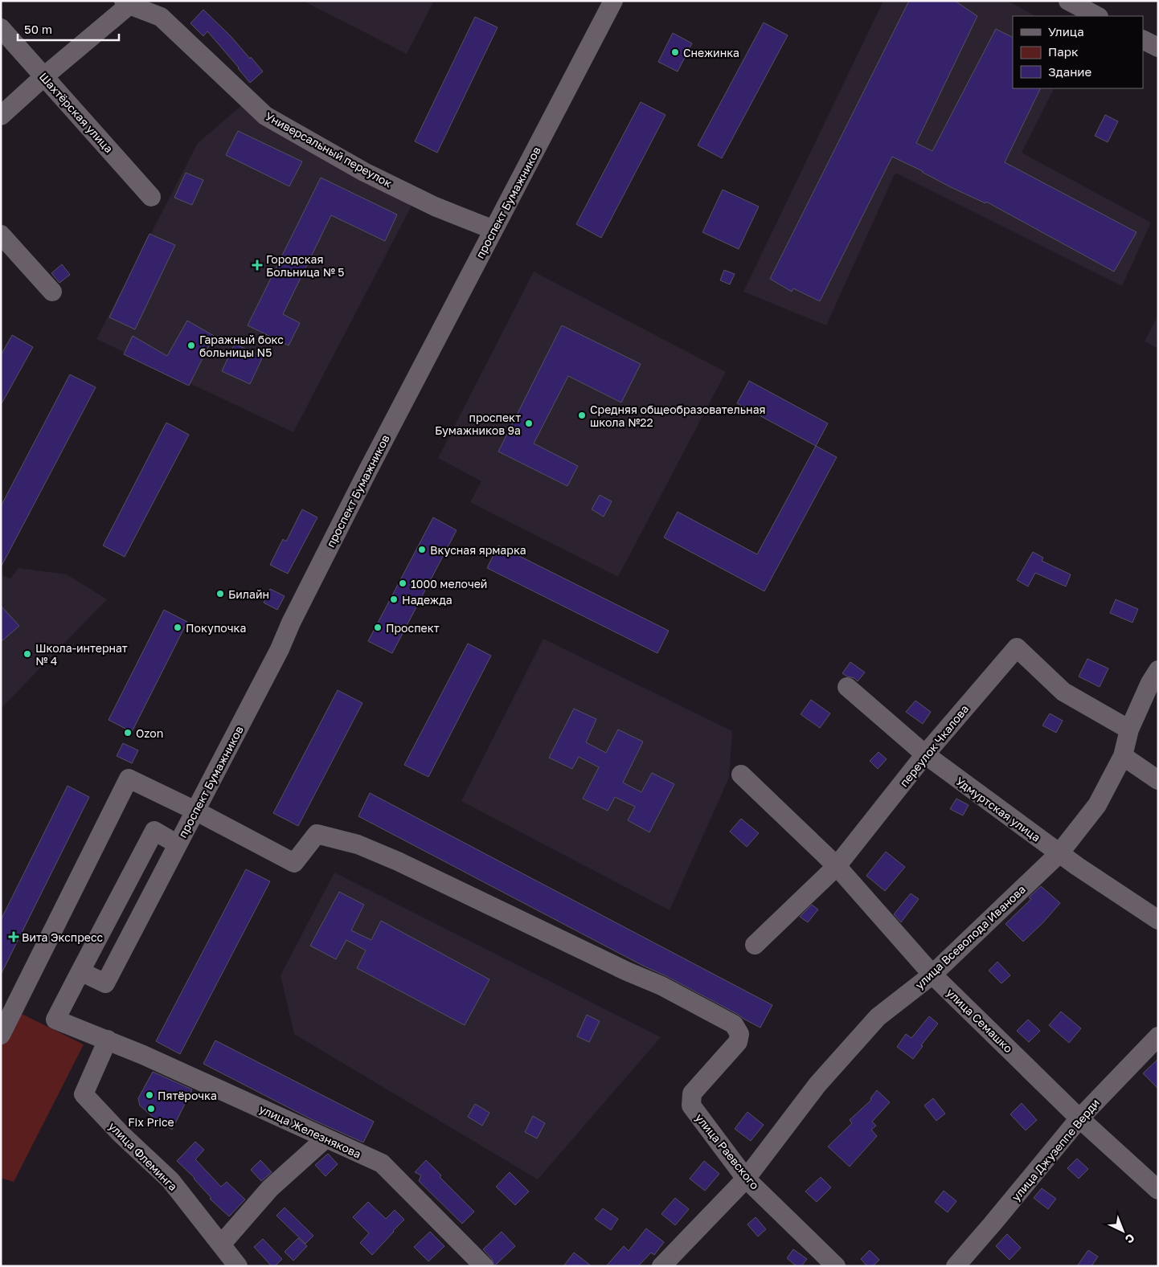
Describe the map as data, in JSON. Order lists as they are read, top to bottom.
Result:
{
  "streets": {
    "street": [
      "Шахтёрская улица",
      "Универсальный переулок",
      "проспект Бумажников",
      "переулок Чкалова",
      "Удмуртская улица",
      "улица Всеволода Иванова",
      "улица Семашко",
      "улица Железнякова",
      "улица Джузеппе Верди",
      "улица Раевского",
      "улица Флеминга"
    ]
  },
  "crossings": [
    ["Универсальный переулок", "проспект Бумажников"],
    ["проспект Бумажников", "улица Железнякова"],
    ["проспект Бумажников", "улица Раевского"],
    ["переулок Чкалова", "Удмуртская улица"],
    ["переулок Чкалова", "улица Всеволода Иванова"],
    ["переулок Чкалова", "улица Семашко"],
    ["Удмуртская улица", "улица Всеволода Иванова"],
    ["улица Всеволода Иванова", "улица Семашко"],
    ["улица Всеволода Иванова", "улица Раевского"],
    ["улица Семашко", "улица Джузеппе Верди"],
    ["улица Железнякова", "улица Флеминга"]
  ],
  "places": {
    "other": [
      "Снежинка",
      "Гаражный бокс больницы N5",
      "Средняя общеобразовательная школа №22",
      "проспект Бумажников 9а",
      "Вкусная ярмарка",
      "1000 мелочей",
      "Билайн",
      "Надежда",
      "Покупочка",
      "Проспект",
      "Школа-интернат № 4",
      "Ozon",
      "Пятёрочка",
      "Fix Price"
    ],
    "health": ["Городская Больница № 5", "Вита Экспресс"]
  },
  "legend": ["Улица", "Парк", "Здание"],
  "scale_bar": "50 m",
  "north": "bottom right"
}
